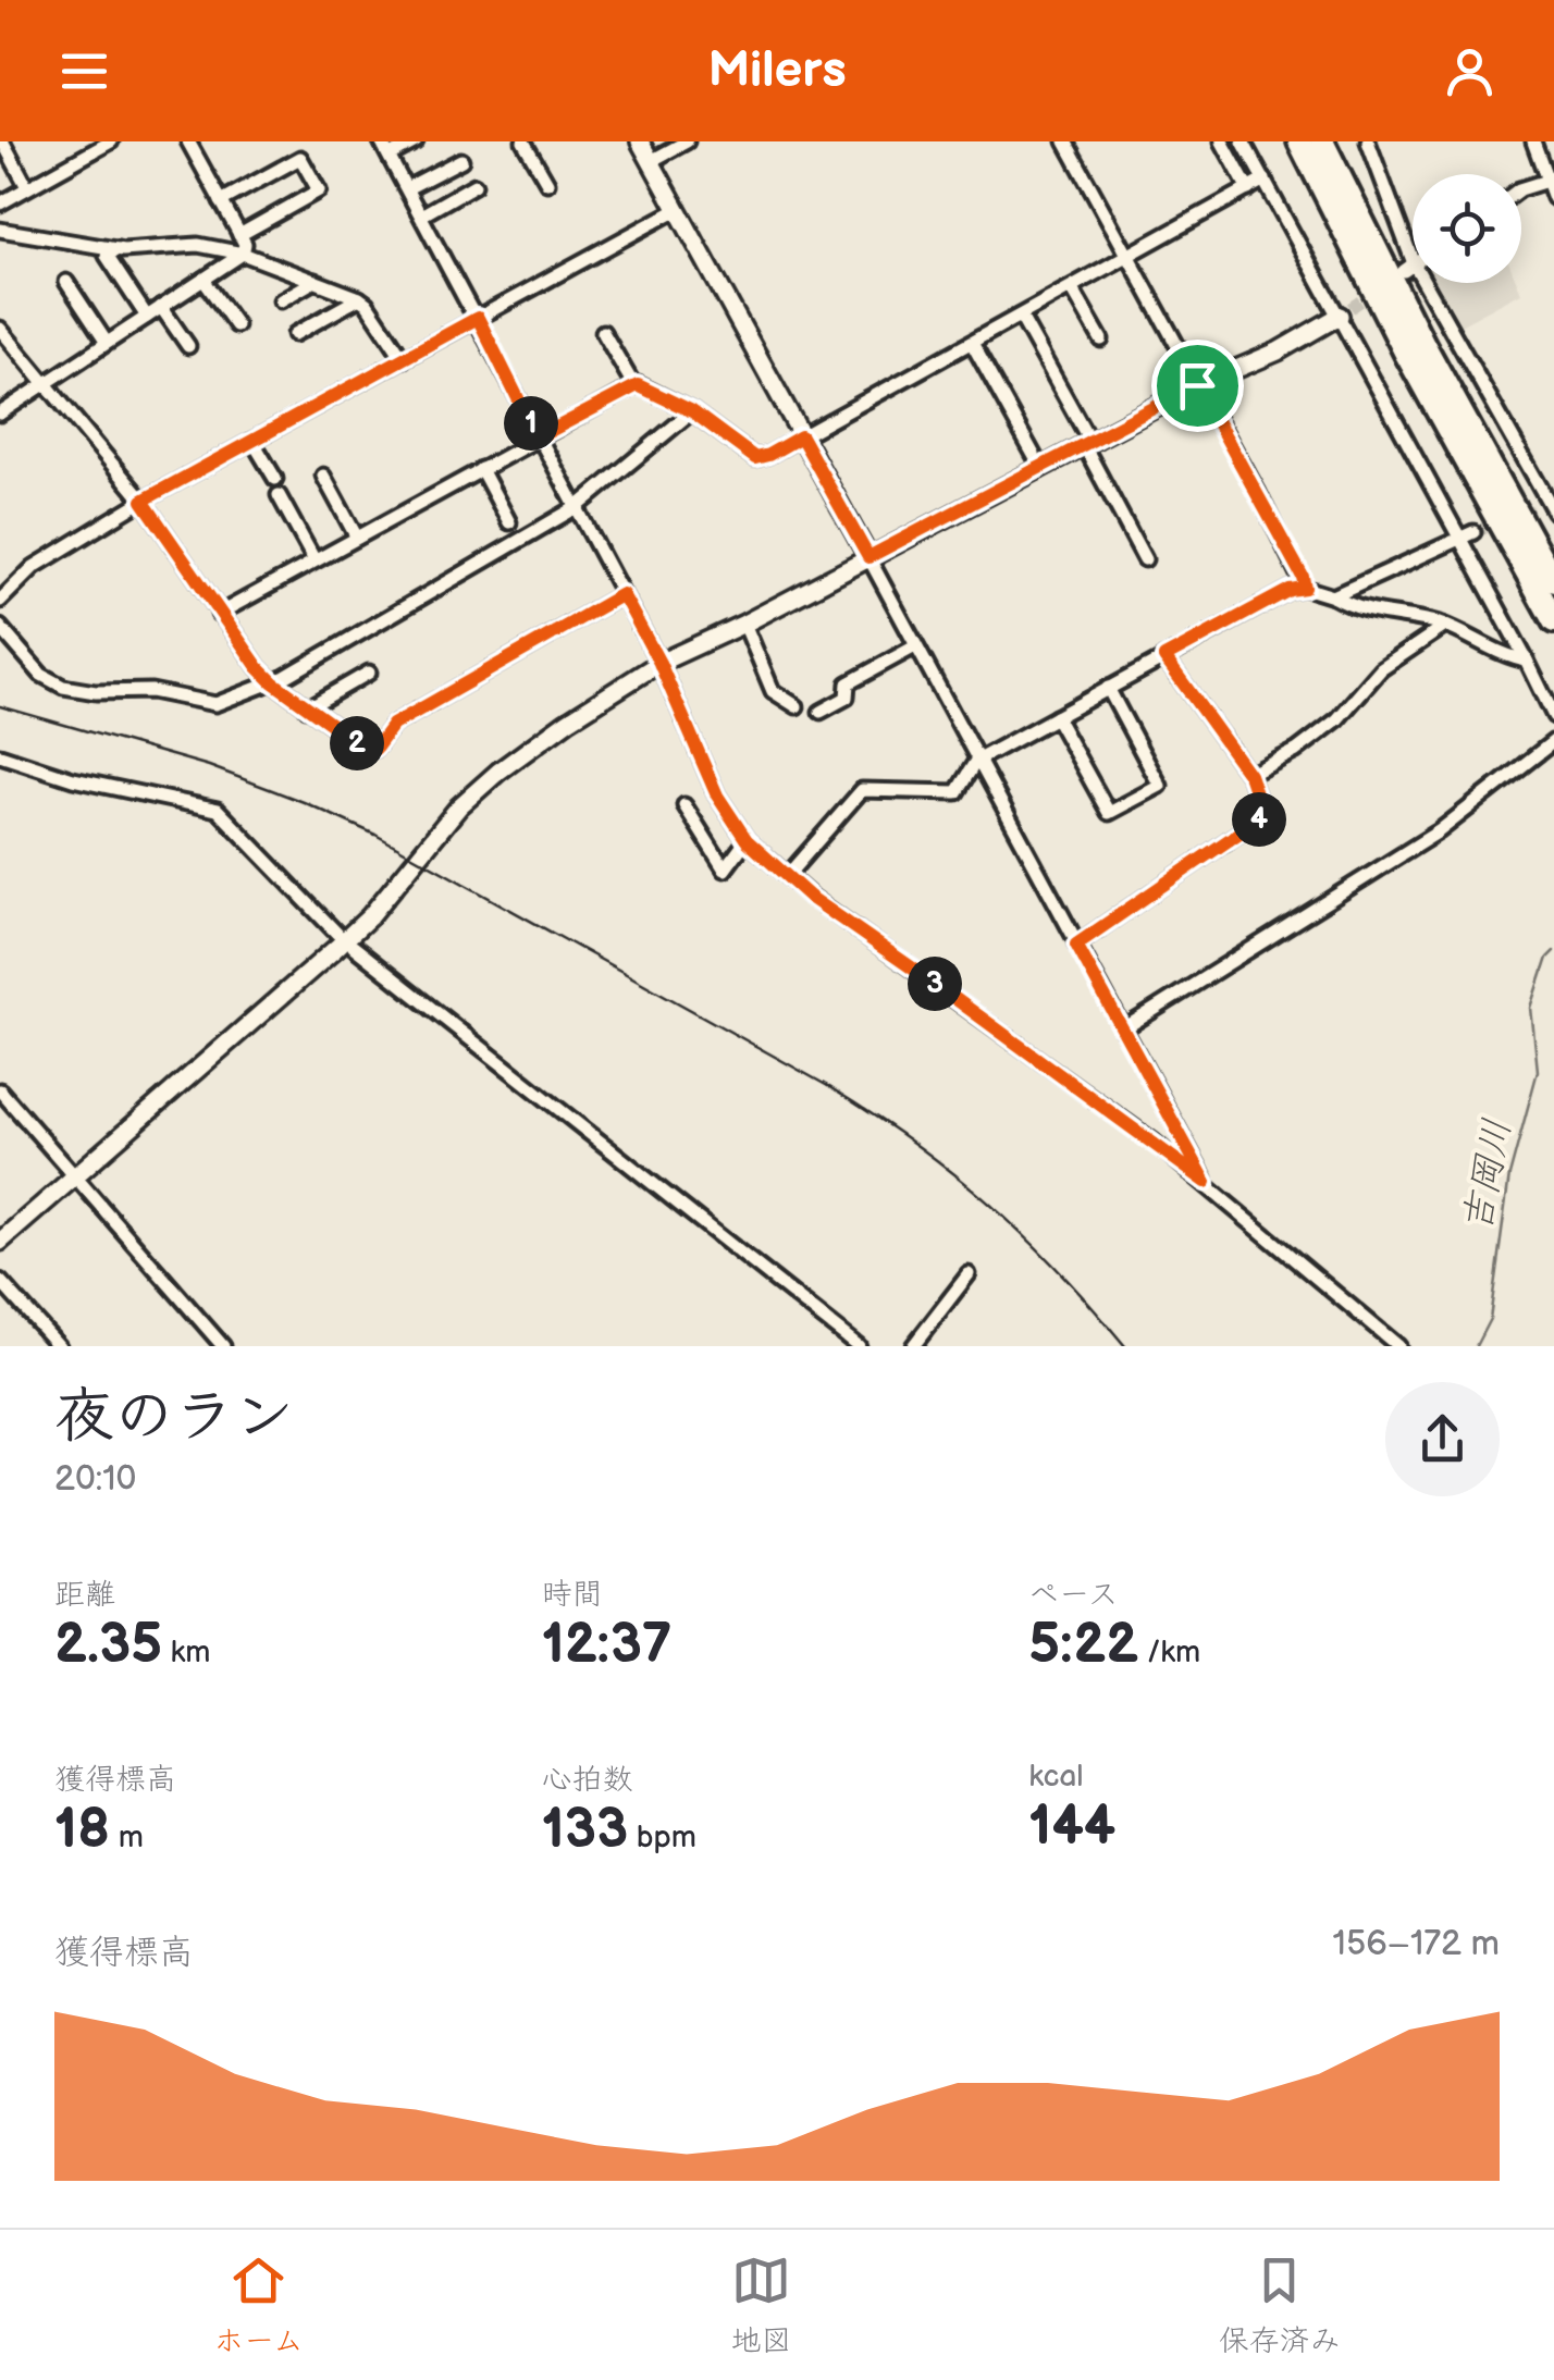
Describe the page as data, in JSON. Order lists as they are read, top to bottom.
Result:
{
  "water": ["吉岡川"],
  "page": {
    "header": "Milers",
    "pins": [
      "1",
      "2",
      "4",
      "3"
    ],
    "heading": ["夜のラン", "20:10"],
    "stats": [
      ["距離", "2.35 km"],
      ["時間", "12:37"],
      ["ペース", "5:22 /km"],
      ["獲得標高", "18 m"],
      ["心拍数", "133 bpm"],
      ["kcal", "144"]
    ],
    "chart": ["獲得標高", "156–172 m"],
    "tabs": ["ホーム", "地図", "保存済み"]
  }
}
